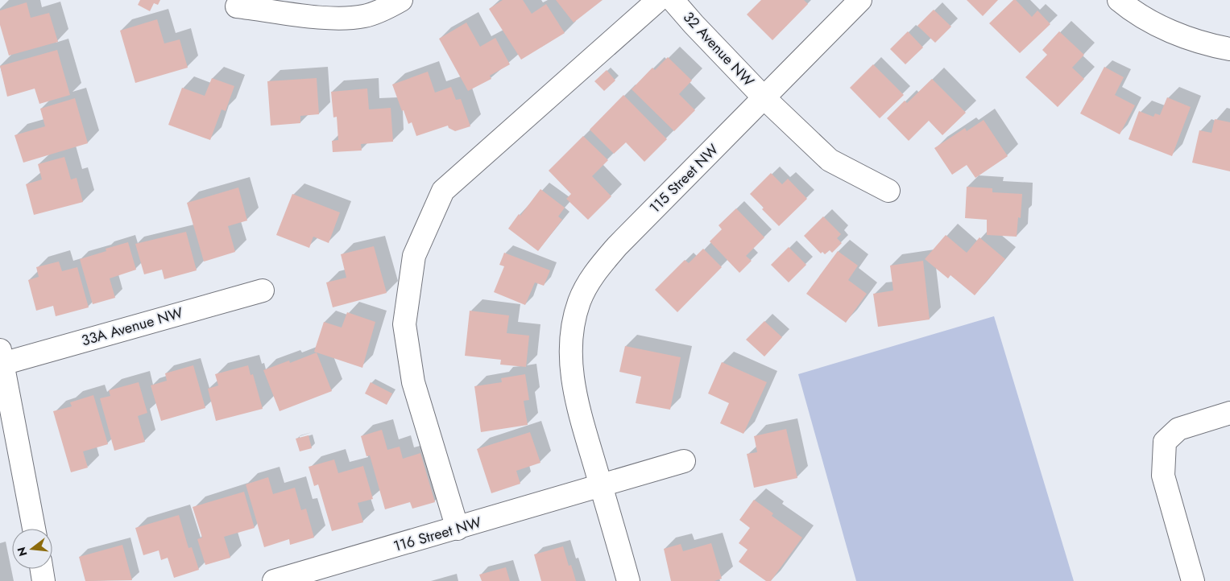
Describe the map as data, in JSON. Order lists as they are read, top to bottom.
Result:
{
  "streets": {
    "street": [
      "32 Avenue NW",
      "115 Street NW",
      "33A Avenue NW",
      "116 Street NW"
    ]
  },
  "crossings": [
    ["32 Avenue NW", "115 Street NW"],
    ["115 Street NW", "116 Street NW"]
  ],
  "north": "left"
}
